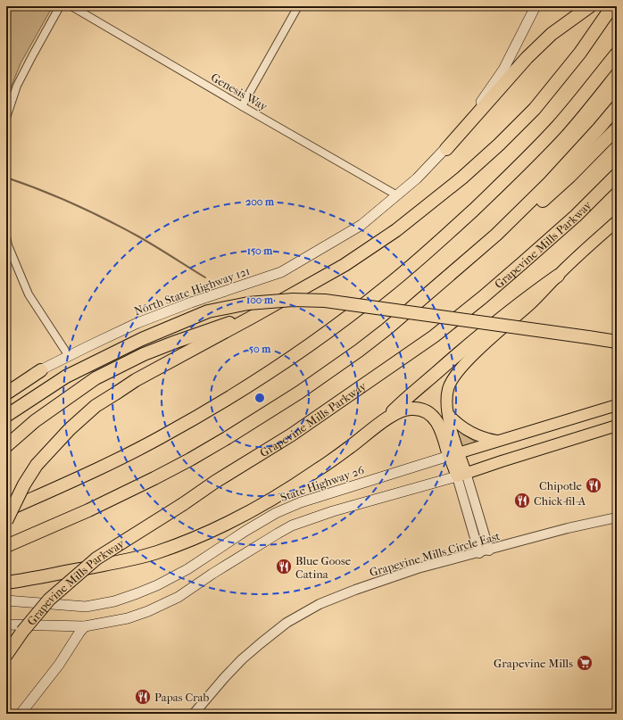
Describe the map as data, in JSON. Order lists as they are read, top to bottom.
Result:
{
  "streets": {
    "highway": ["Grapevine Mills Parkway"],
    "main road": ["North State Highway 121", "State Highway 26"],
    "street": ["Genesis Way", "Grapevine Mills Circle East"]
  },
  "crossings": [
    ["Genesis Way", "North State Highway 121"]
  ],
  "places": {
    "restaurant": [
      "Chipotle",
      "Chick-fil-A",
      "Blue Goose Catina",
      "Papas Crab"
    ],
    "supermarket": ["Grapevine Mills"]
  },
  "rings": [
    "200 m",
    "150 m",
    "100 m",
    "50 m"
  ]
}
